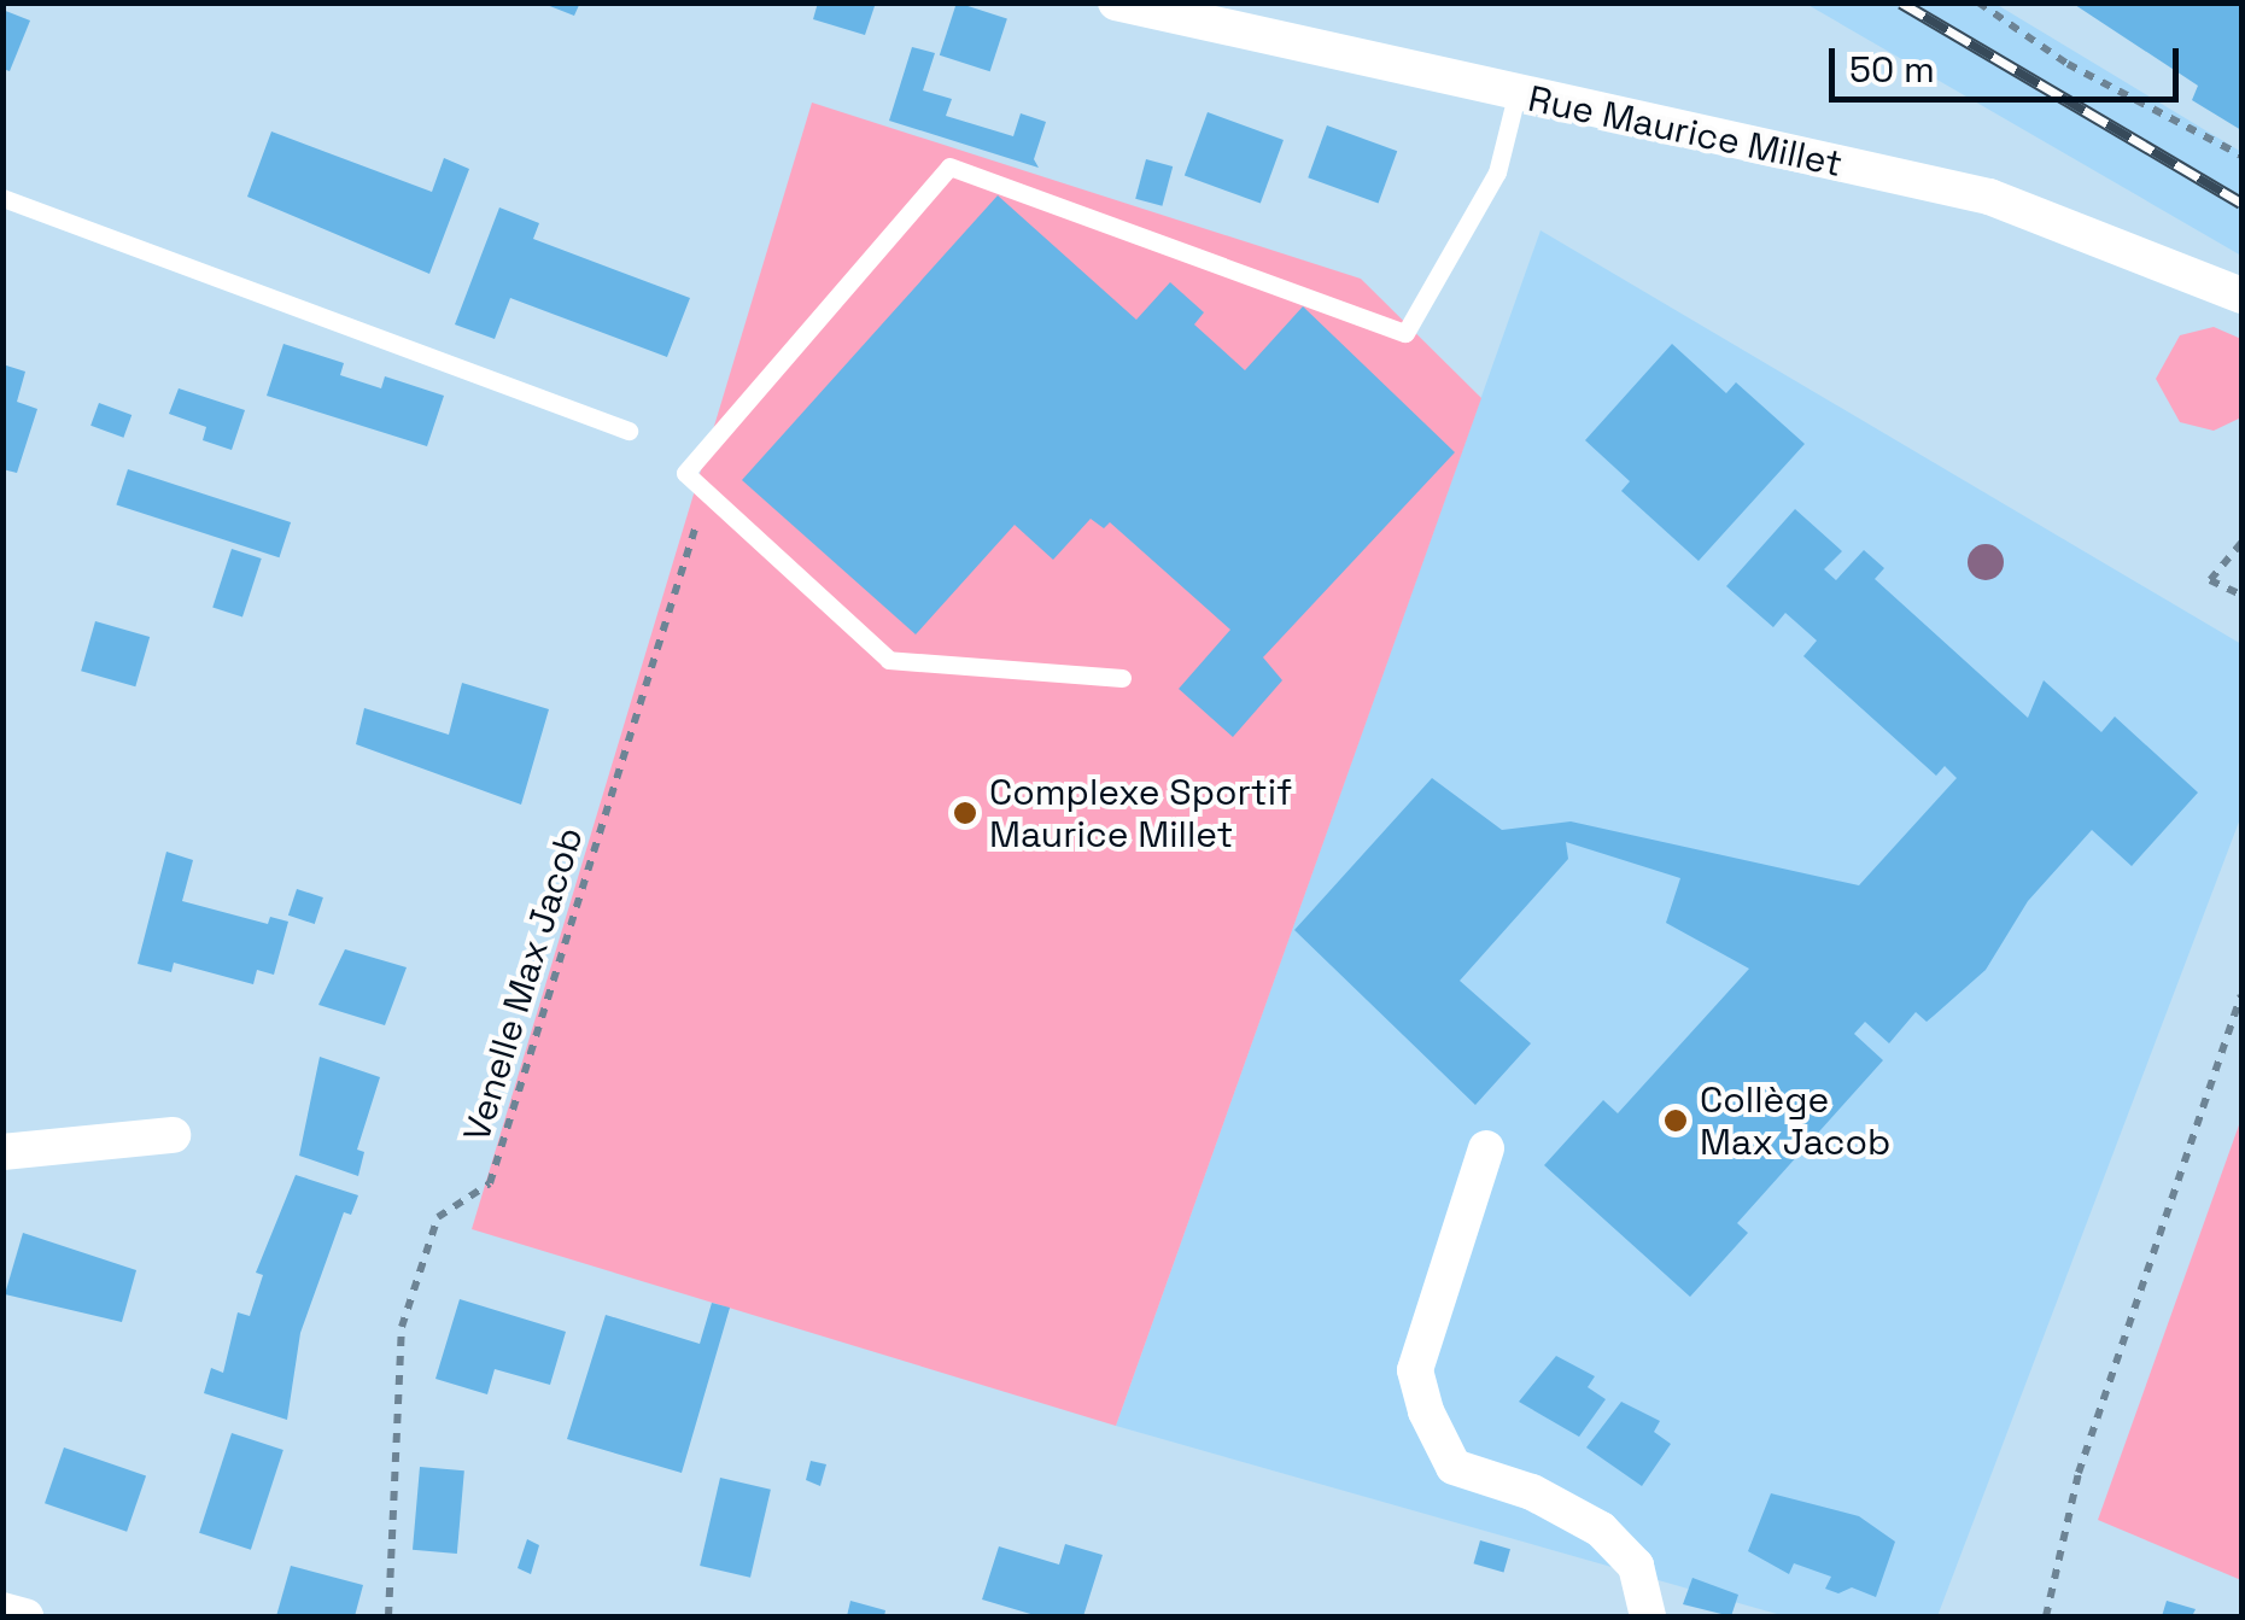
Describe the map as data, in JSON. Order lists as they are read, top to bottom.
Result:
{
  "streets": {
    "street": ["Rue Maurice Millet"],
    "path": ["Venelle Max Jacob"]
  },
  "places": ["Complexe Sportif Maurice Millet", "Collège Max Jacob"],
  "scale_bar": "50 m"
}
